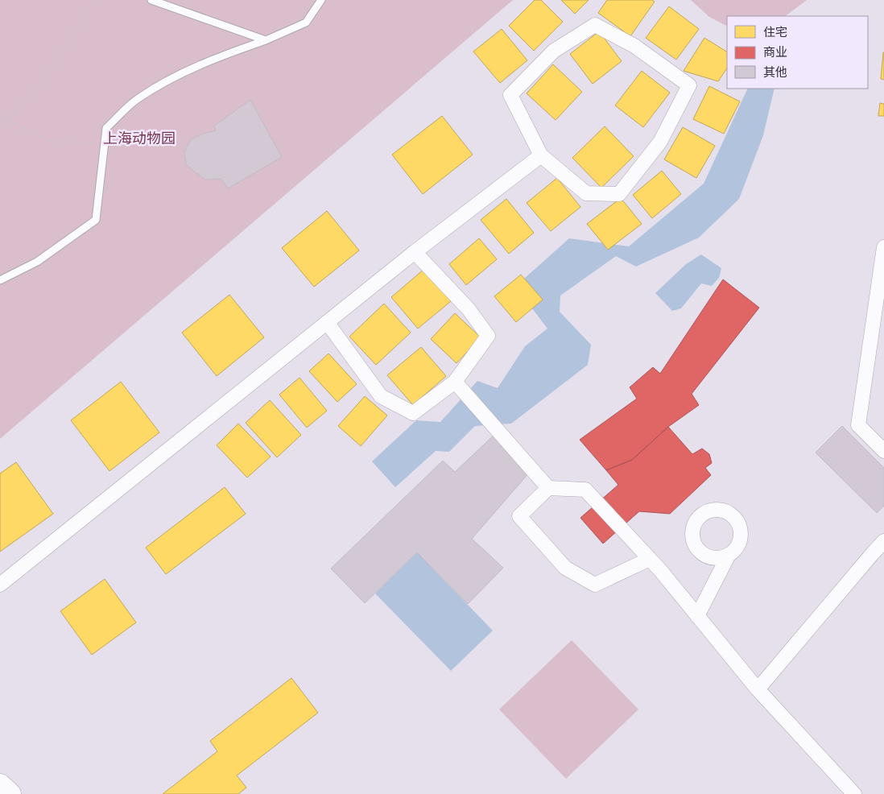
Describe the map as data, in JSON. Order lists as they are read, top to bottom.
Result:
{
  "parks": ["上海动物园"],
  "legend": ["住宅", "商业", "其他"]
}
